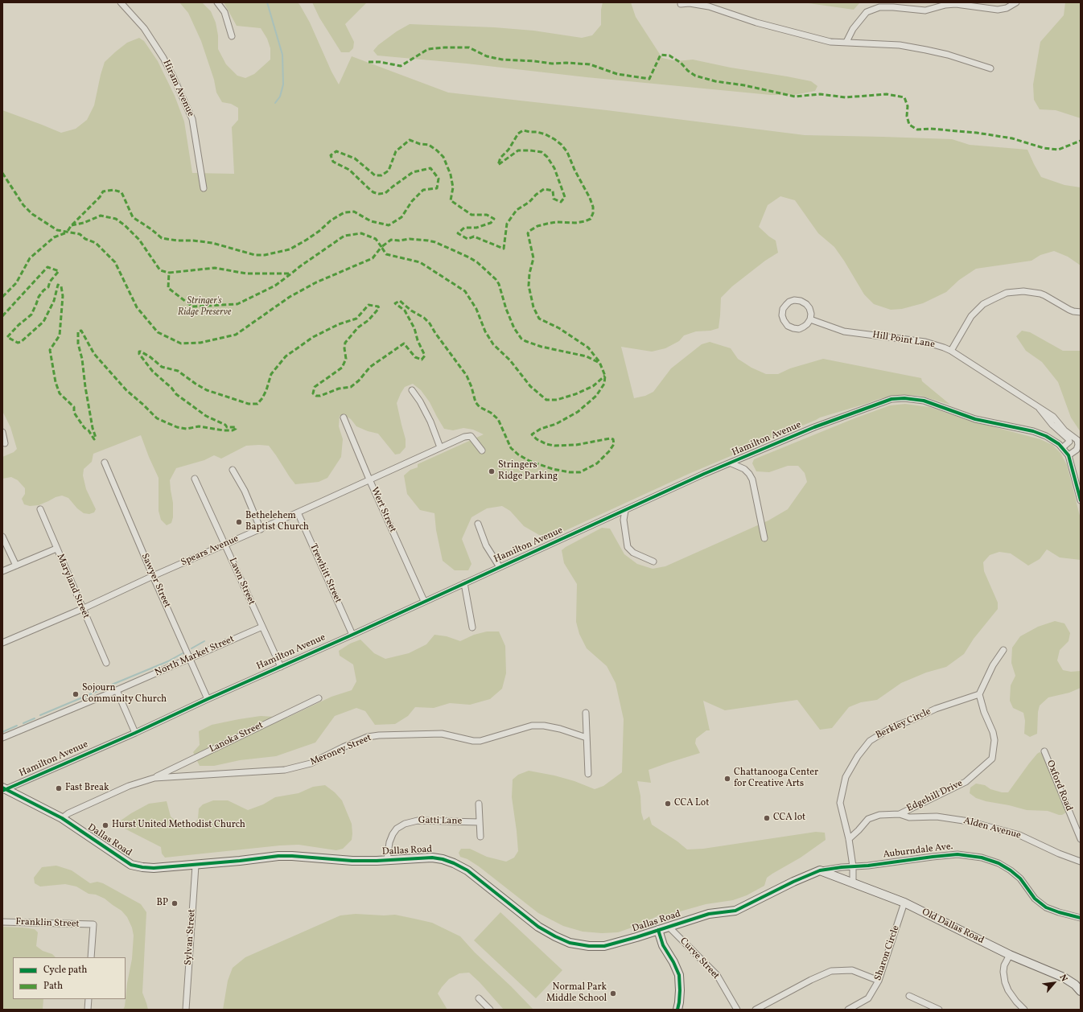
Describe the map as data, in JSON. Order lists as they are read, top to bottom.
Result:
{
  "streets": {
    "street": [
      "Hiram Avenue",
      "Hill Point Lane",
      "Hamilton Avenue",
      "Wert Street",
      "Spears Avenue",
      "Trewhitt Street",
      "Sawyer Street",
      "Lawn Street",
      "Maryland Street",
      "North Market Street",
      "Berkley Circle",
      "Lanoka Street",
      "Meroney Street",
      "Oxford Road",
      "Edgehill Drive",
      "Gatti Lane",
      "Alden Avenue",
      "Dallas Road",
      "Auburndale Ave.",
      "Franklin Street",
      "Old Dallas Road",
      "Sylvan Street",
      "Sharon Circle",
      "Curve Street"
    ]
  },
  "crossings": [
    ["Hill Point Lane", "Hamilton Avenue"],
    ["Hamilton Avenue", "Wert Street"],
    ["Hamilton Avenue", "Trewhitt Street"],
    ["Hamilton Avenue", "Sawyer Street"],
    ["Hamilton Avenue", "Lawn Street"],
    ["Hamilton Avenue", "Dallas Road"],
    ["Wert Street", "Spears Avenue"],
    ["Spears Avenue", "Trewhitt Street"],
    ["Spears Avenue", "Sawyer Street"],
    ["Spears Avenue", "Lawn Street"],
    ["Spears Avenue", "Maryland Street"],
    ["Sawyer Street", "North Market Street"],
    ["Lawn Street", "North Market Street"],
    ["Berkley Circle", "Edgehill Drive"],
    ["Berkley Circle", "Dallas Road"],
    ["Berkley Circle", "Auburndale Ave."],
    ["Berkley Circle", "Old Dallas Road"],
    ["Lanoka Street", "Meroney Street"],
    ["Meroney Street", "Dallas Road"],
    ["Edgehill Drive", "Alden Avenue"],
    ["Gatti Lane", "Dallas Road"],
    ["Dallas Road", "Auburndale Ave."],
    ["Dallas Road", "Old Dallas Road"],
    ["Dallas Road", "Sylvan Street"],
    ["Dallas Road", "Curve Street"],
    ["Old Dallas Road", "Sharon Circle"]
  ],
  "parks": ["Stringer's Ridge Preserve"],
  "places": [
    "Stringers Ridge Parking",
    "Bethelehem Baptist Church",
    "Sojourn Community Church",
    "Chattanooga Center for Creative Arts",
    "Fast Break",
    "CCA Lot",
    "CCA lot",
    "Hurst United Methodist Church",
    "BP",
    "Normal Park Middle School"
  ],
  "legend": ["Cycle path", "Path"],
  "north": "top right"
}
